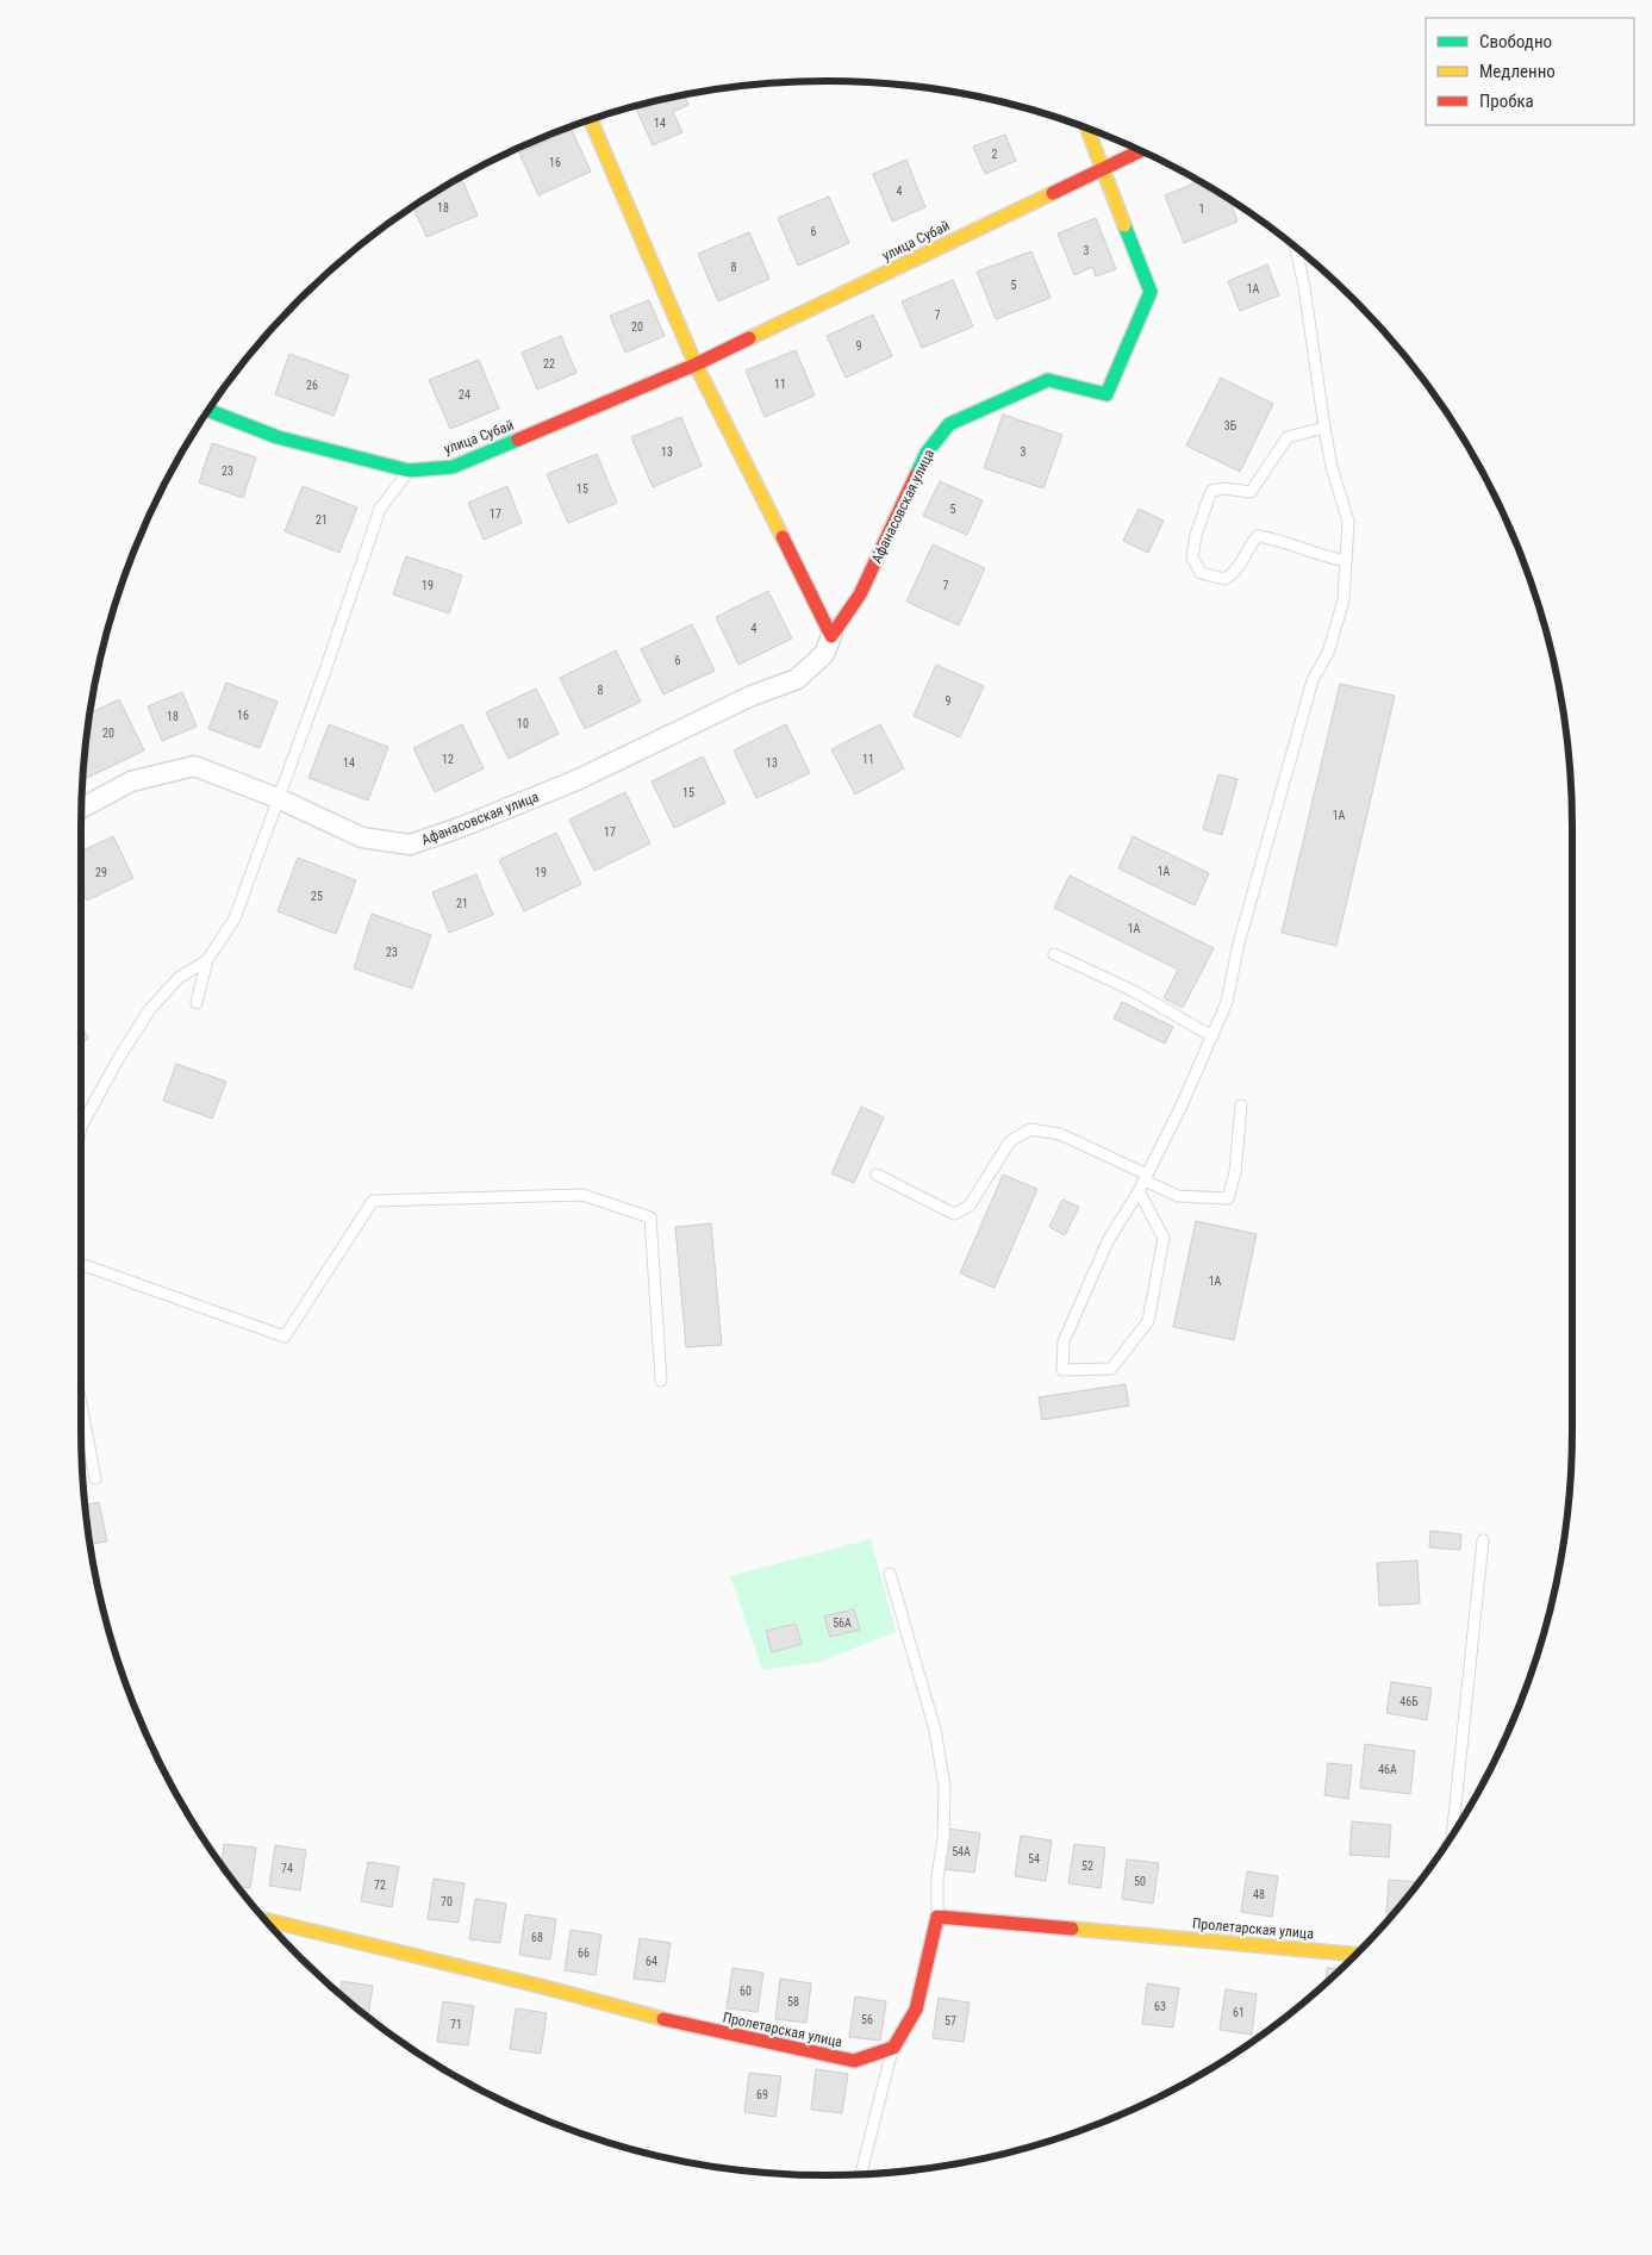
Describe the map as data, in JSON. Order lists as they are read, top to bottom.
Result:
{
  "streets": {
    "street": ["улица Субай", "Афанасовская улица", "Пролетарская улица"]
  },
  "crossings": [
    ["улица Субай", "Афанасовская улица"]
  ],
  "house_numbers": [
    "14",
    "2",
    "16",
    "4",
    "18",
    "1",
    "6",
    "3",
    "8",
    "5",
    "1А",
    "7",
    "20",
    "9",
    "22",
    "11",
    "26",
    "24",
    "3Б",
    "13",
    "3",
    "23",
    "15",
    "5",
    "17",
    "21",
    "19",
    "7",
    "4",
    "6",
    "8",
    "9",
    "16",
    "18",
    "10",
    "20",
    "12",
    "11",
    "14",
    "13",
    "15",
    "1А",
    "17",
    "1А",
    "29",
    "19",
    "25",
    "21",
    "1А",
    "23",
    "1А",
    "56А",
    "46Б",
    "46А",
    "54А",
    "54",
    "52",
    "74",
    "50",
    "72",
    "48",
    "70",
    "68",
    "66",
    "64",
    "60",
    "58",
    "63",
    "61",
    "56",
    "57",
    "71",
    "69"
  ],
  "legend": ["Свободно", "Медленно", "Пробка"]
}
